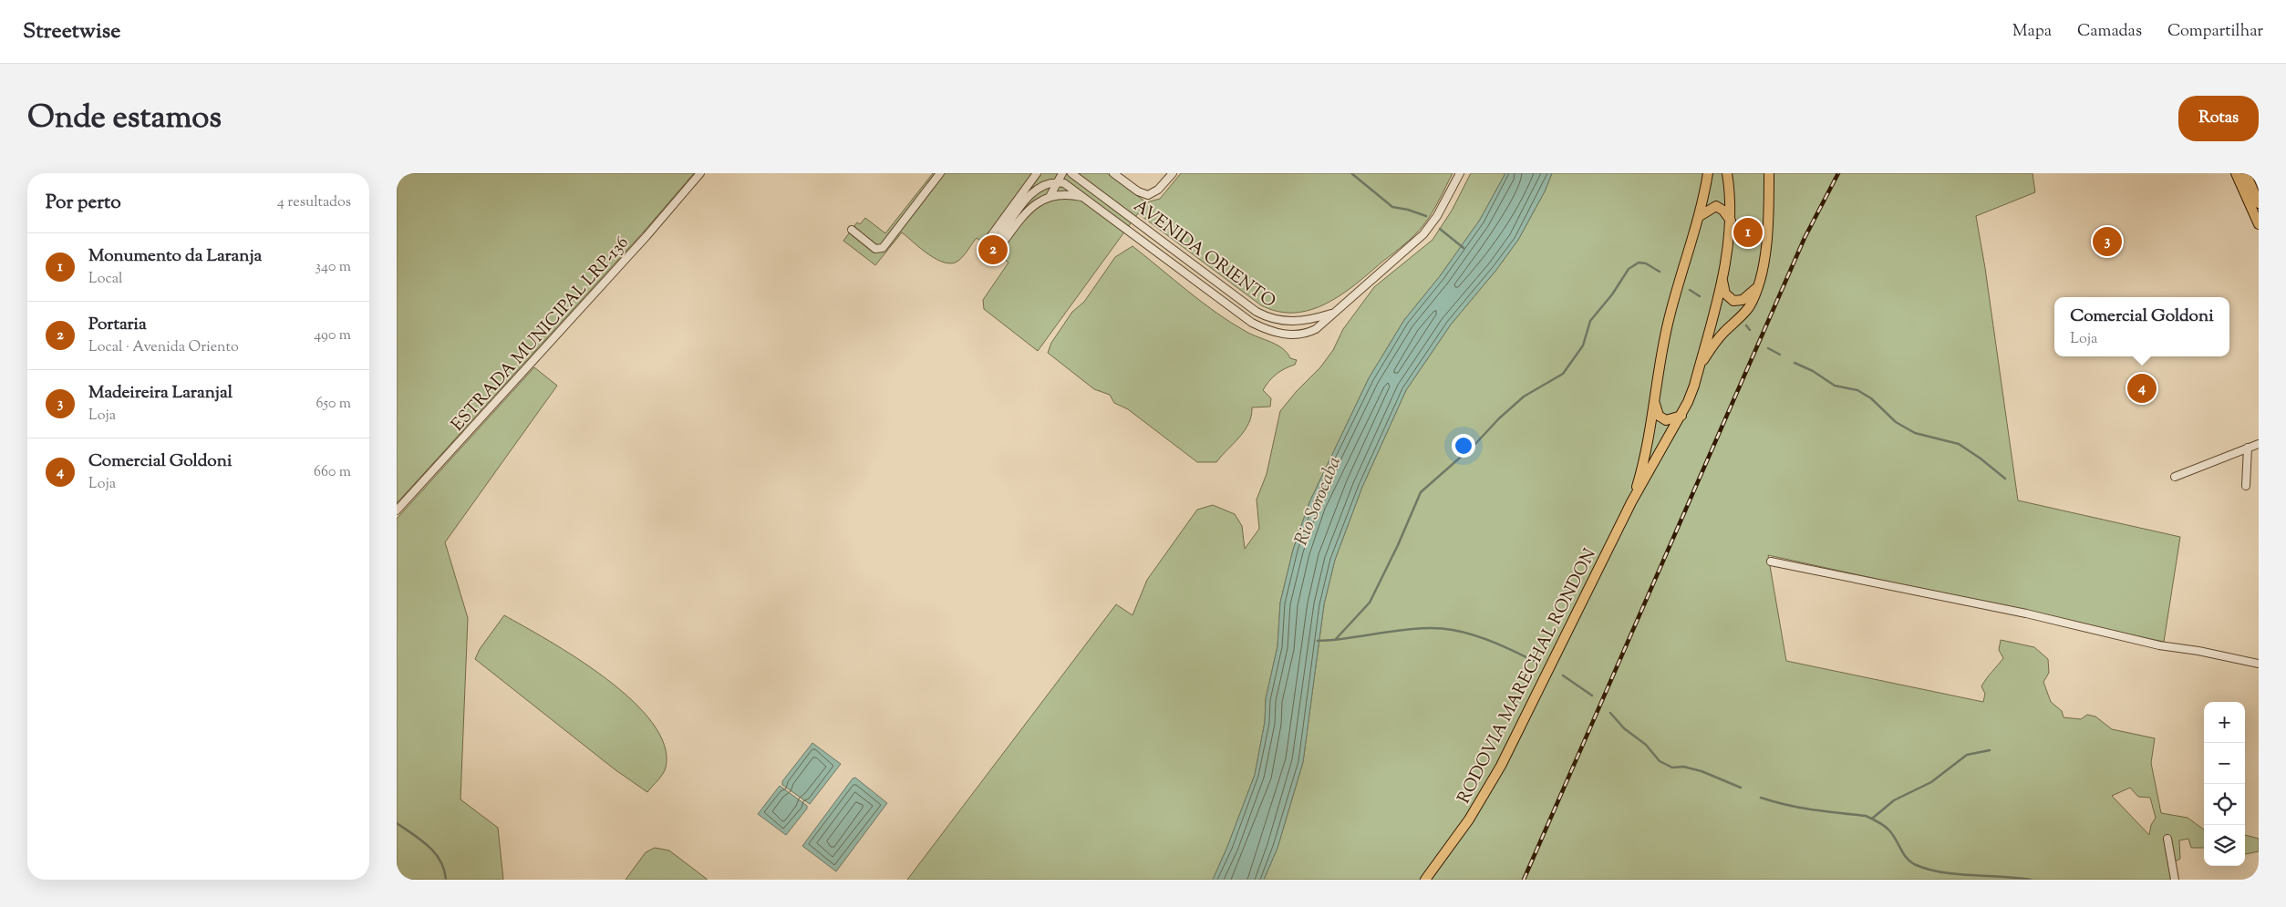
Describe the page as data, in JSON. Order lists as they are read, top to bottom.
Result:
{
  "streets": {
    "main road": ["RODOVIA MARECHAL RONDON"],
    "street": ["AVENIDA ORIENTO", "ESTRADA MUNICIPAL LRP-136"]
  },
  "water": ["Rio Sorocaba"],
  "page": {
    "header": "Streetwise",
    "nav": ["Mapa", "Camadas", "Compartilhar"],
    "title": "Onde estamos",
    "buttons": "Rotas",
    "heading": ["Por perto", "4 resultados"],
    "pins": [
      "1",
      "3",
      "2",
      "4"
    ],
    "list": [
      {
        "mark": "1",
        "name": "Monumento da Laranja",
        "note": "Local",
        "value": "340 m"
      },
      {
        "mark": "2",
        "name": "Portaria",
        "note": "Local · Avenida Oriento",
        "value": "490 m"
      },
      {
        "mark": "3",
        "name": "Madeireira Laranjal",
        "note": "Loja",
        "value": "650 m"
      },
      {
        "mark": "4",
        "name": "Comercial Goldoni",
        "note": "Loja",
        "value": "660 m"
      }
    ],
    "popup": ["Comercial Goldoni", "Loja"],
    "map_buttons": ["+", "−"]
  }
}
